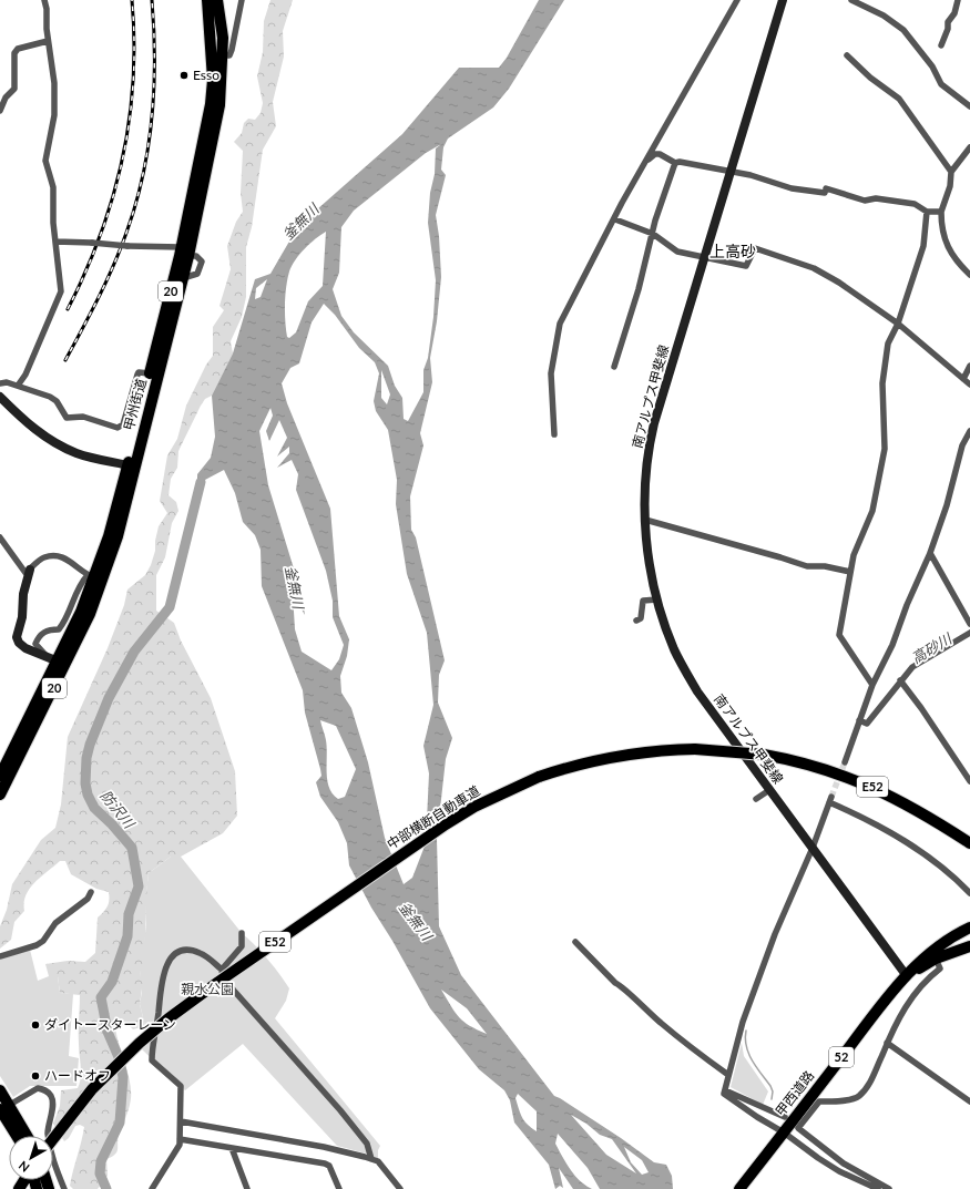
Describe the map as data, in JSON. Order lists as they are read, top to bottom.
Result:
{
  "streets": {
    "highway": [
      "20",
      "甲州街道",
      "E52",
      "中部横断自動車道",
      "52",
      "甲西道路"
    ],
    "main road": ["南アルプス甲斐線"]
  },
  "crossings": [
    ["南アルプス甲斐線", "甲西道路"]
  ],
  "districts": ["上高砂"],
  "water": ["釜無川", "高砂川", "防沢川"],
  "parks": ["親水公園"],
  "places": ["Esso", "ダイトースターレーン", "ハードオフ"],
  "north": "bottom left"
}
